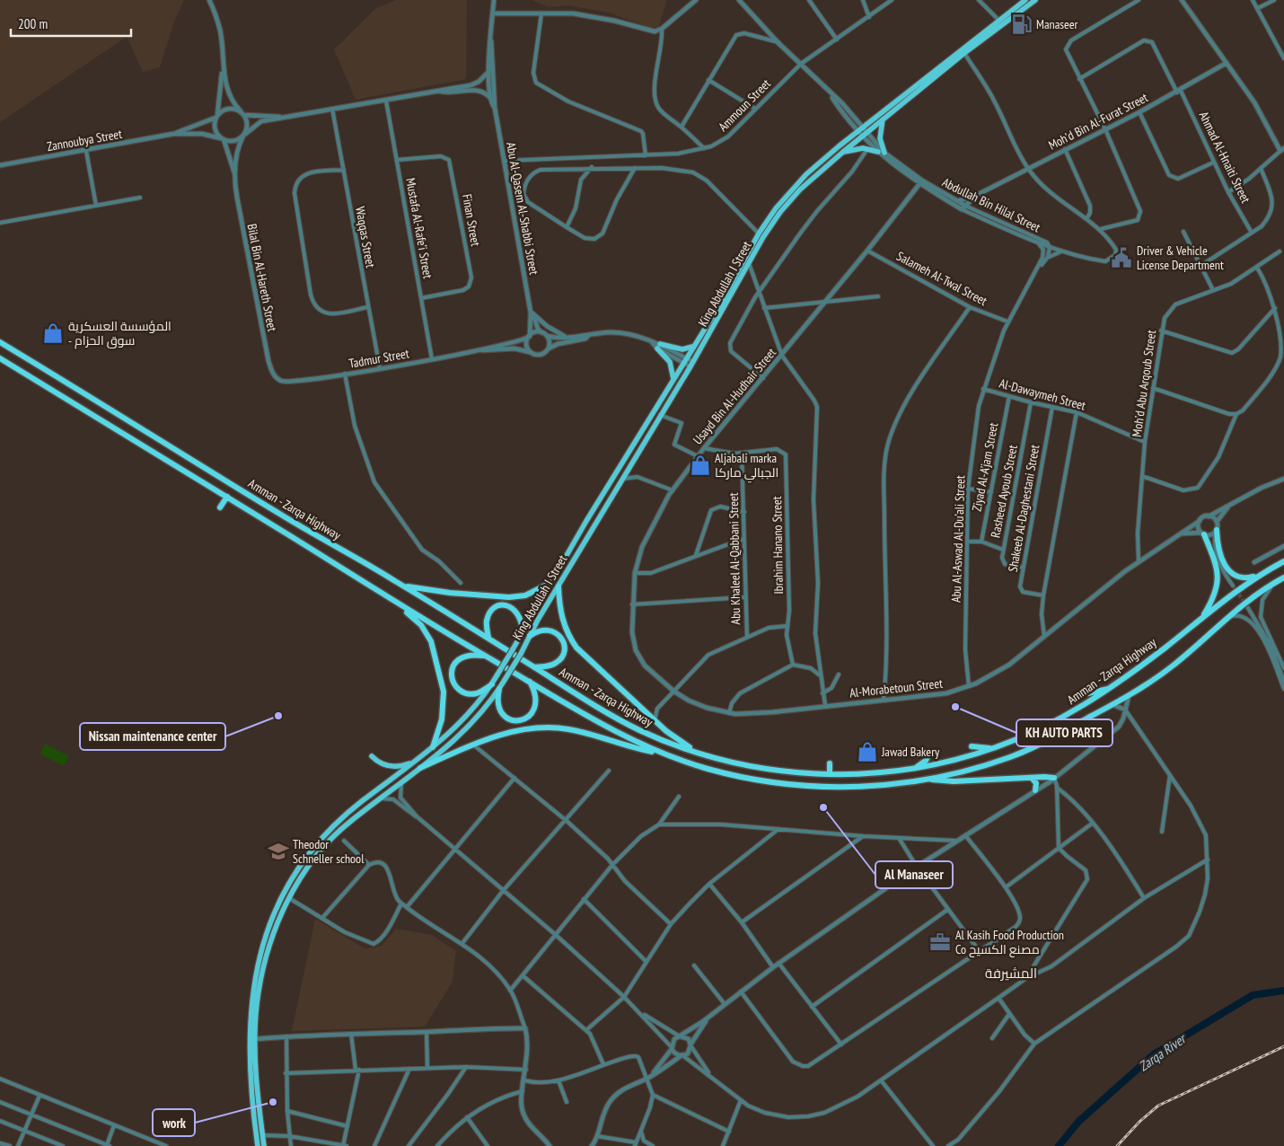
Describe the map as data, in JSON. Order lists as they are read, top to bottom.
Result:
{
  "streets": {
    "highway": ["Amman - Zarqa Highway"],
    "main road": ["King Abdullah I Street"],
    "street": [
      "Ammoun Street",
      "Moh’d Bin Al-Furat Street",
      "Zannoubya Street",
      "Ahmad Al-Hnaiti Street",
      "Abdullah Bin Hilal Street",
      "Abu Al-Qasem Al-Shabbi Street",
      "Finan Street",
      "Mustafa Al-Rafe’i Street",
      "Waqqas Street",
      "Bilal Bin Al-Hareth Street",
      "Salameh Al-Twal Street",
      "Tadmur Street",
      "Moh’d Abu Arqoub Street",
      "Al-Dawaymeh Street",
      "Usayd Bin Al-Hudhair Street",
      "Ziyad Al-A’jam Street",
      "Rasheed Ayoub Street",
      "Shakeeb Al-Daghestani Street",
      "Abu Al-Aswad Al-Du’ali Street",
      "Ibrahim Hanano Street",
      "Abu Khaleel Al-Qabbani Street",
      "Al-Morabetoun Street"
    ]
  },
  "crossings": [
    ["Ammoun Street", "Abdullah Bin Hilal Street"],
    ["Ammoun Street", "Abu Al-Qasem Al-Shabbi Street"],
    ["Moh’d Bin Al-Furat Street", "Ahmad Al-Hnaiti Street"],
    ["Moh’d Bin Al-Furat Street", "Abdullah Bin Hilal Street"],
    ["Zannoubya Street", "Bilal Bin Al-Hareth Street"],
    ["Abdullah Bin Hilal Street", "King Abdullah I Street"],
    ["Abdullah Bin Hilal Street", "Usayd Bin Al-Hudhair Street"],
    ["Abu Al-Qasem Al-Shabbi Street", "Tadmur Street"],
    ["Finan Street", "Mustafa Al-Rafe’i Street"],
    ["Mustafa Al-Rafe’i Street", "Tadmur Street"],
    ["Waqqas Street", "Tadmur Street"],
    ["Bilal Bin Al-Hareth Street", "Tadmur Street"],
    ["Salameh Al-Twal Street", "Usayd Bin Al-Hudhair Street"],
    ["Salameh Al-Twal Street", "Abu Al-Aswad Al-Du’ali Street"],
    ["Moh’d Abu Arqoub Street", "Al-Dawaymeh Street"],
    ["Moh’d Abu Arqoub Street", "Al-Morabetoun Street"],
    ["Al-Dawaymeh Street", "Ziyad Al-A’jam Street"],
    ["Al-Dawaymeh Street", "Rasheed Ayoub Street"],
    ["Al-Dawaymeh Street", "Shakeeb Al-Daghestani Street"],
    ["Al-Dawaymeh Street", "Abu Al-Aswad Al-Du’ali Street"],
    ["Usayd Bin Al-Hudhair Street", "Ibrahim Hanano Street"],
    ["Usayd Bin Al-Hudhair Street", "Al-Morabetoun Street"],
    ["Rasheed Ayoub Street", "Shakeeb Al-Daghestani Street"],
    ["Abu Al-Aswad Al-Du’ali Street", "Al-Morabetoun Street"],
    ["Ibrahim Hanano Street", "Abu Khaleel Al-Qabbani Street"]
  ],
  "districts": ["المشيرفة"],
  "water": ["Zarqa River"],
  "places": {
    "fuel station": ["Manaseer"],
    "public building": ["Driver & Vehicle License Department"],
    "shop": ["المؤسسة العسكرية - سوق الحزام", "Aljabali marka الجبالي ماركا", "Jawad Bakery"],
    "other": [
      "KH AUTO PARTS",
      "Nissan maintenance center",
      "Al Manaseer",
      "work"
    ],
    "school or university": ["Theodor Schneller school"],
    "office": ["Al Kasih Food Production Co مصنع الكسيح"]
  },
  "scale_bar": "200 m"
}
